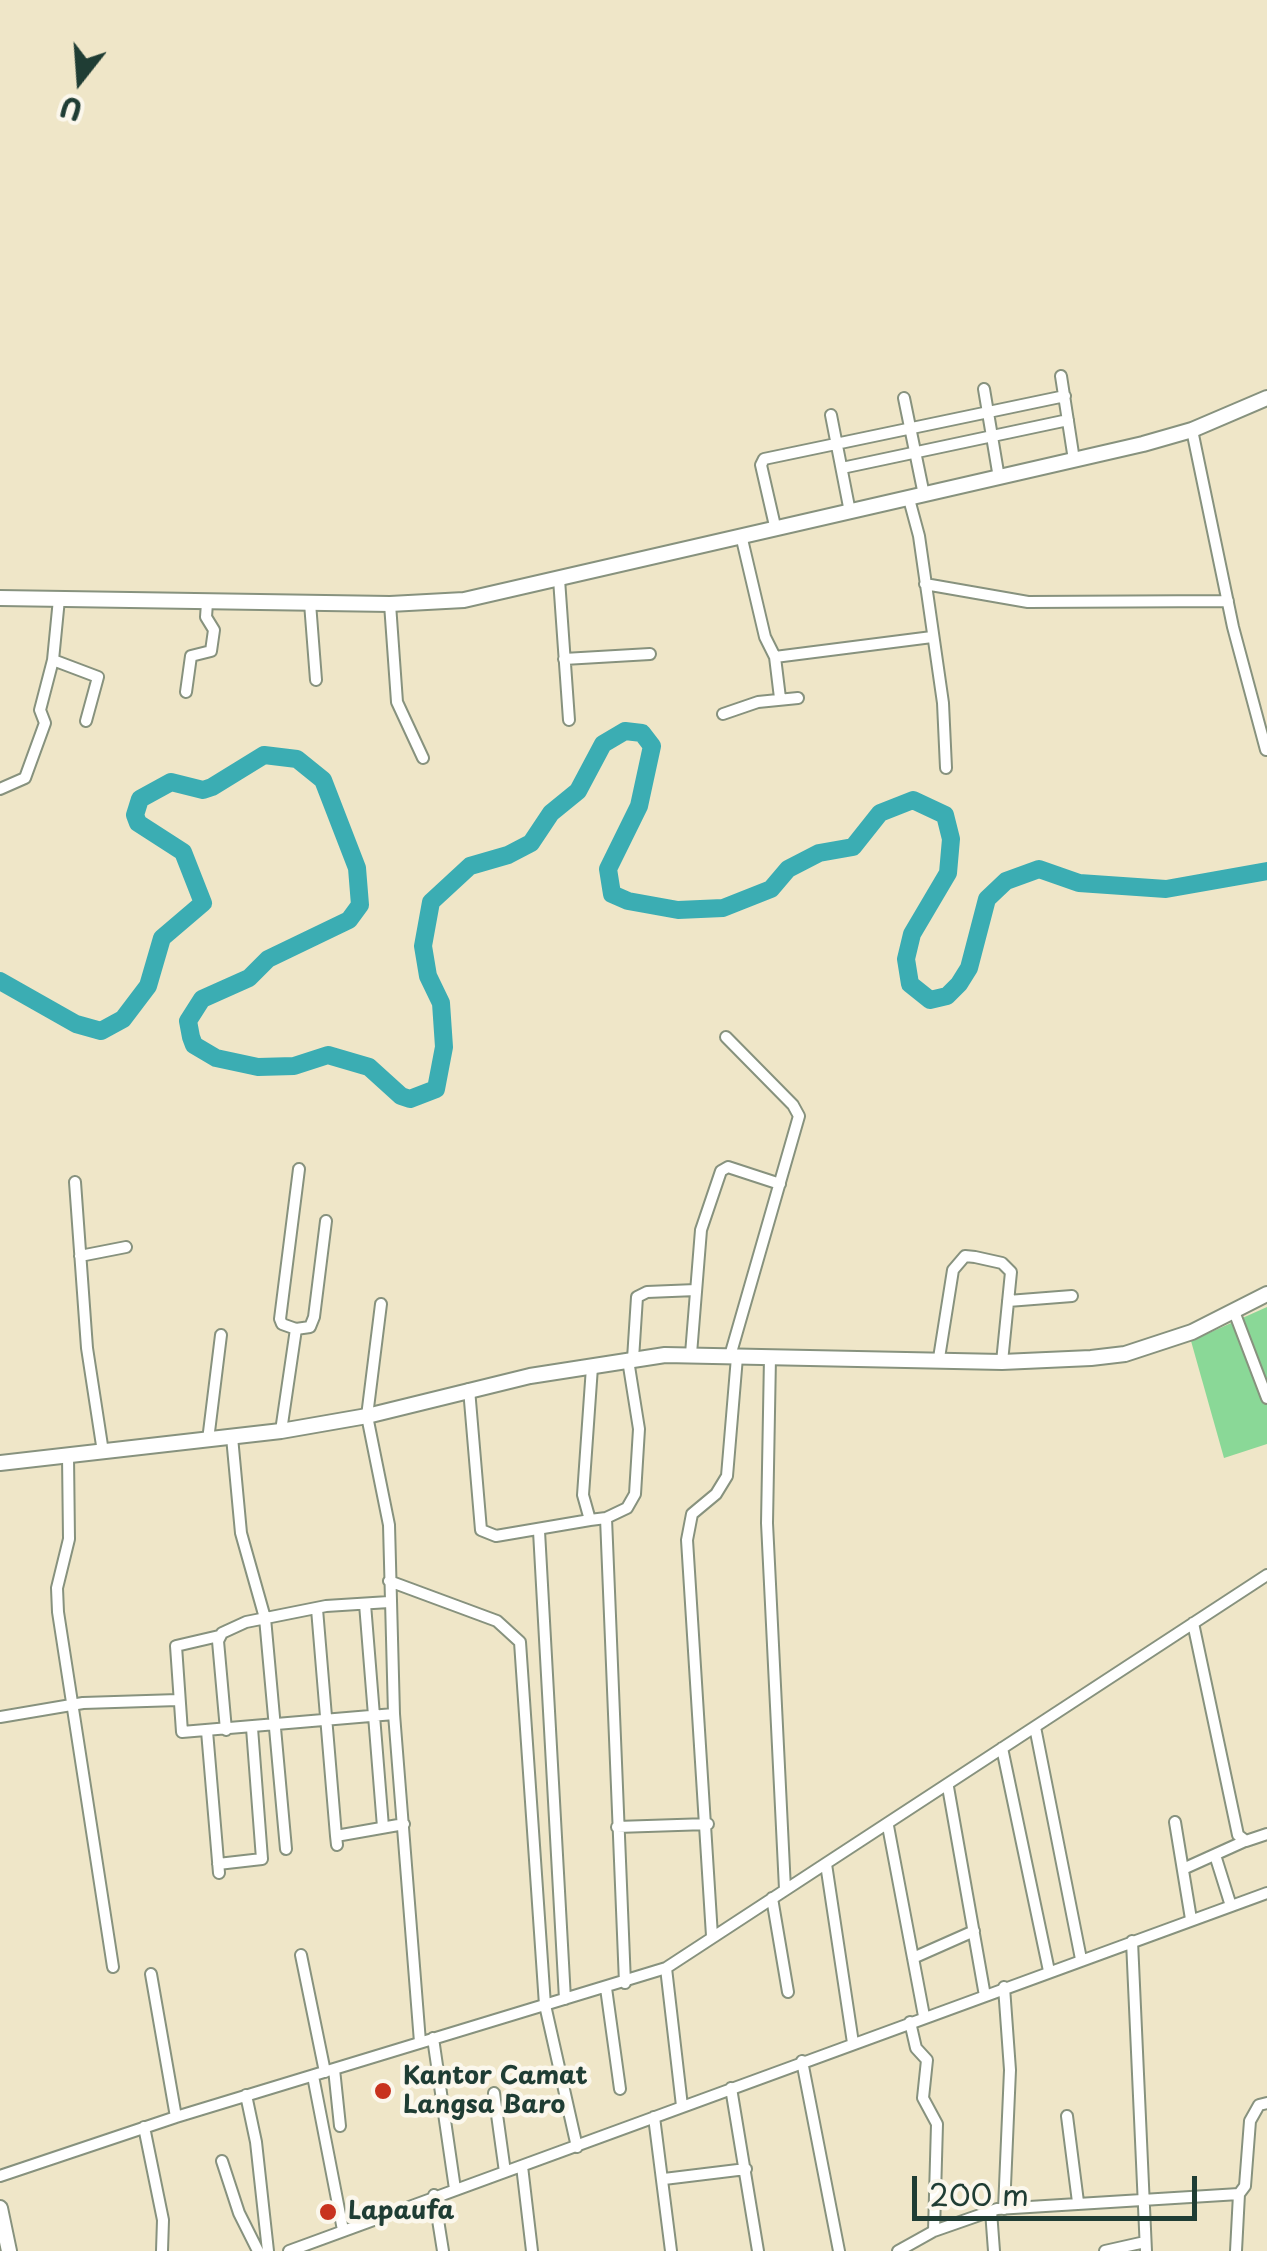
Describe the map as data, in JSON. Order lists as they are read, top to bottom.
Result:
{
  "places": ["Kantor Camat Langsa Baro", "Lapaufa"],
  "scale_bar": "200 m",
  "north": "bottom"
}
